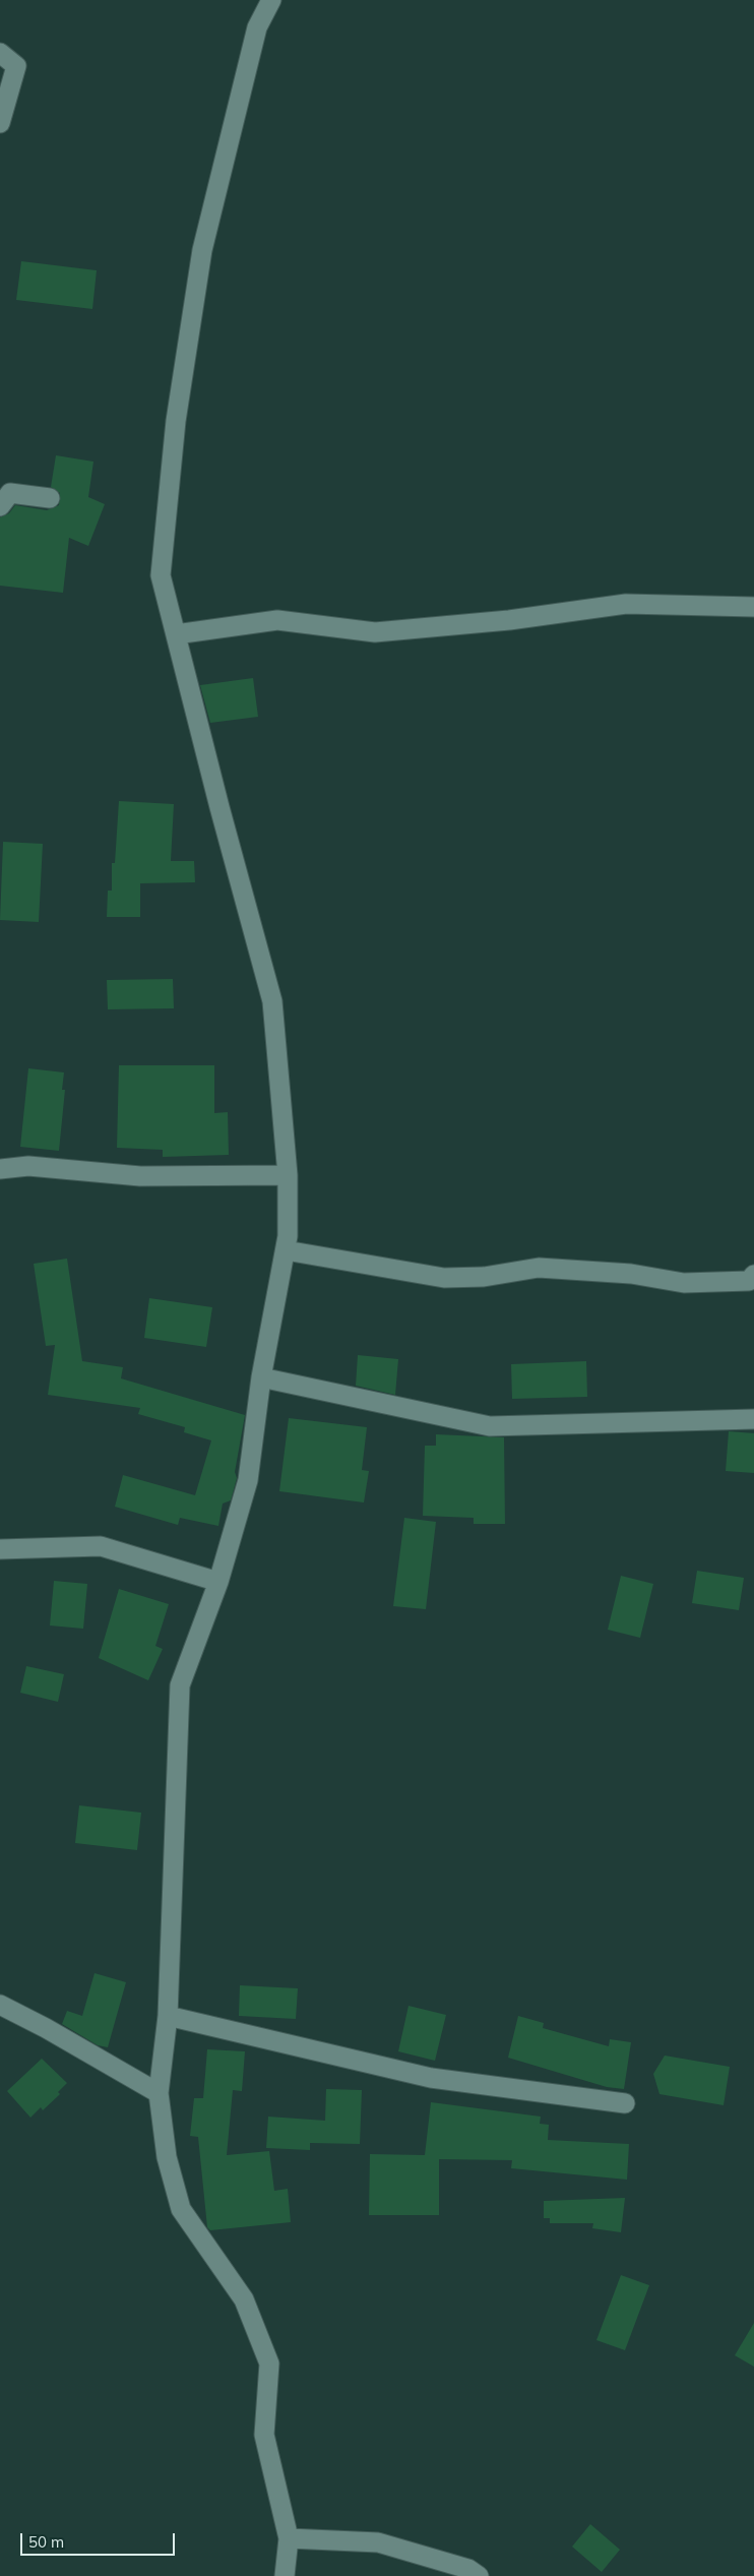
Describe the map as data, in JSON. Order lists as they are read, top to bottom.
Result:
{
  "scale_bar": "50 m"
}
